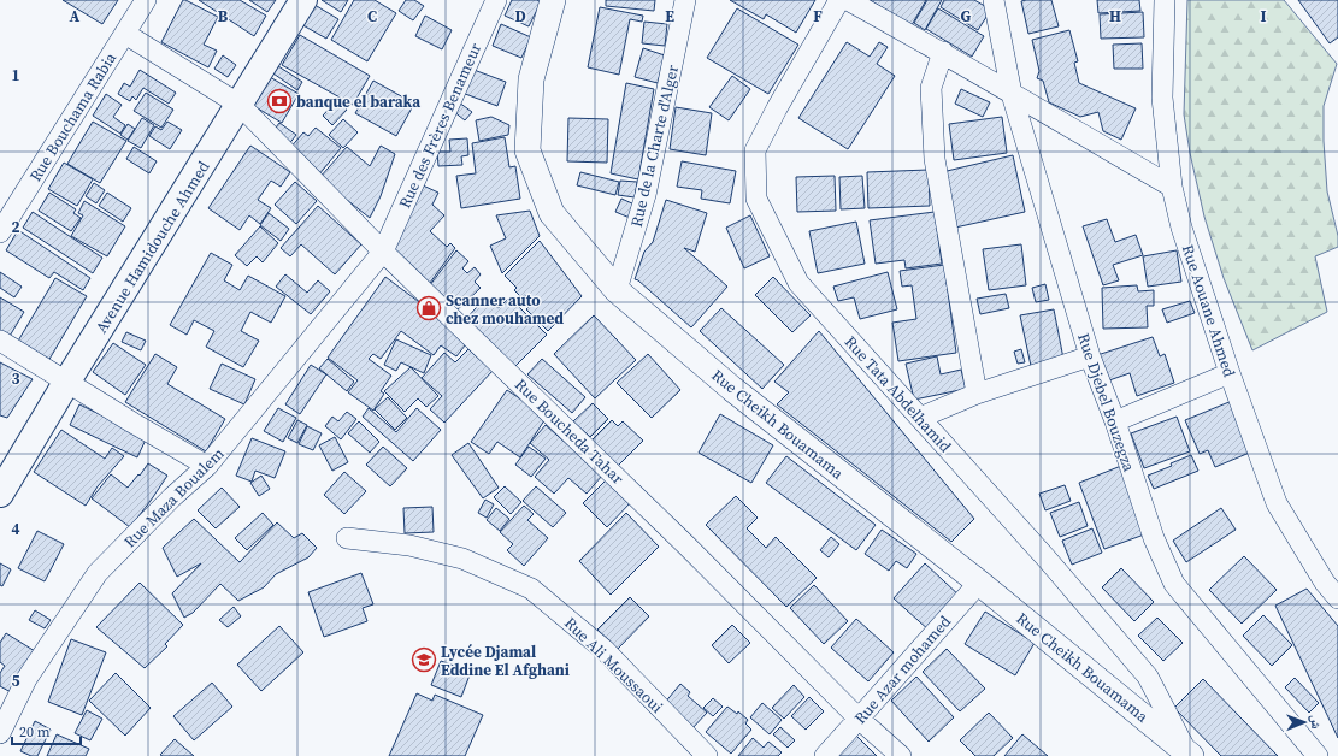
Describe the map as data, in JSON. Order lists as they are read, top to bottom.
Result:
{
  "streets": {
    "main road": ["Avenue Hamidouche Ahmed"],
    "street": [
      "Rue Bouchama Rabia",
      "Rue des Frères Benameur",
      "Rue de la Charte d'Alger",
      "Rue Aouane Ahmed",
      "Rue Tata Abdelhamid",
      "Rue Djebel Bouzegza",
      "Rue Cheikh Bouamama",
      "Rue Boucheda Tahar",
      "Rue Maza Boualem",
      "Rue Ali Moussaoui",
      "Rue Azar mohamed"
    ]
  },
  "crossings": [
    ["Rue Bouchama Rabia", "Rue Boucheda Tahar"],
    ["Rue des Frères Benameur", "Rue Boucheda Tahar"],
    ["Rue des Frères Benameur", "Rue Maza Boualem"],
    ["Rue de la Charte d'Alger", "Rue Cheikh Bouamama"],
    ["Avenue Hamidouche Ahmed", "Rue Boucheda Tahar"],
    ["Rue Tata Abdelhamid", "Rue Cheikh Bouamama"],
    ["Rue Cheikh Bouamama", "Rue Azar mohamed"],
    ["Rue Boucheda Tahar", "Rue Maza Boualem"],
    ["Rue Boucheda Tahar", "Rue Azar mohamed"]
  ],
  "places": {
    "bank": ["banque el baraka"],
    "shop": ["Scanner auto chez mouhamed"],
    "school or university": ["Lycée Djamal Eddine El Afghani"]
  },
  "scale_bar": "20 m",
  "north": "right",
  "grid": {
    "columns": [
      "A",
      "B",
      "C",
      "D",
      "E",
      "F",
      "G",
      "H",
      "I"
    ],
    "rows": [
      "1",
      "2",
      "3",
      "4",
      "5"
    ]
  }
}
